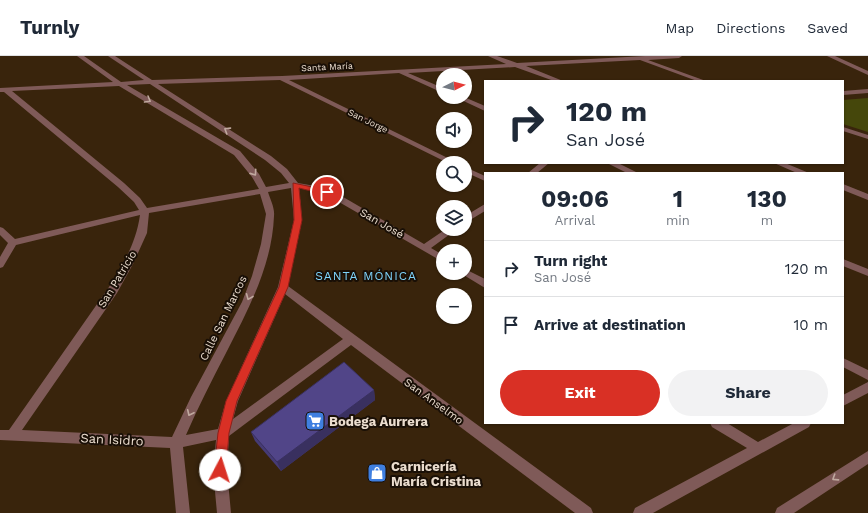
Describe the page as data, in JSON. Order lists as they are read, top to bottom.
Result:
{
  "streets": {
    "street": [
      "Santa María",
      "San Jorge",
      "San José",
      "San Patricio",
      "Calle San Marcos",
      "San Anselmo",
      "San Isidro"
    ]
  },
  "crossings": [
    ["Santa María", "San Jorge"],
    ["Santa María", "Calle San Marcos"],
    ["San José", "San Patricio"],
    ["San José", "Calle San Marcos"],
    ["San Patricio", "San Isidro"],
    ["Calle San Marcos", "San Isidro"]
  ],
  "districts": ["SANTA MÓNICA"],
  "places": {
    "supermarket": ["Bodega Aurrera"],
    "shop": ["Carnicería María Cristina"]
  },
  "north": "right",
  "page": {
    "header": "Turnly",
    "nav": ["Map", "Directions", "Saved"],
    "map_buttons": ["+", "−"],
    "turn": ["120 m", "San José"],
    "eta": [
      "09:06",
      "Arrival",
      "1",
      "min",
      "130",
      "m"
    ],
    "list": [
      {
        "name": "Turn right",
        "note": "San José",
        "value": "120 m"
      },
      {
        "name": "Arrive at destination",
        "value": "10 m"
      }
    ],
    "buttons": ["Exit", "Share"]
  }
}
